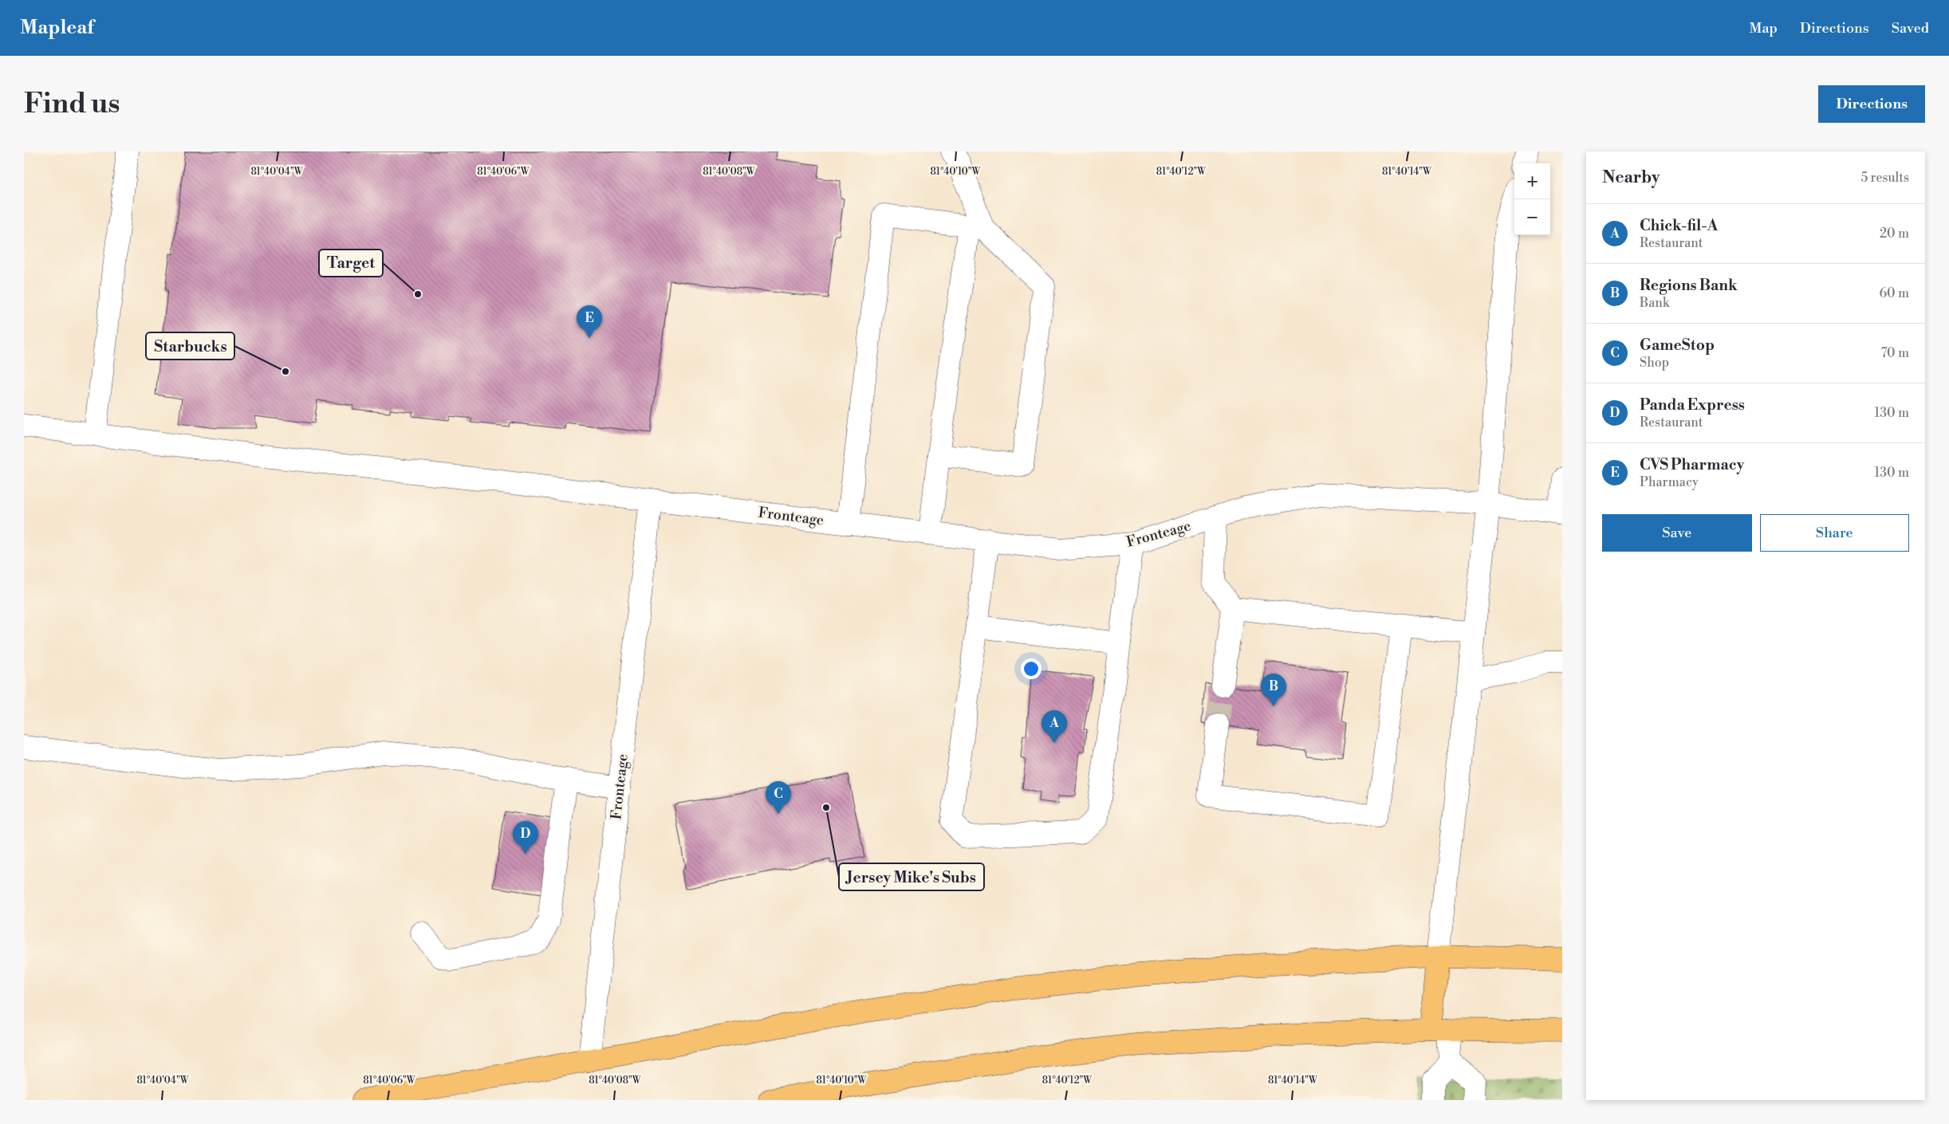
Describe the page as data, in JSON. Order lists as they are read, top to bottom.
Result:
{
  "streets": {
    "lane": ["Fronteage"]
  },
  "places": ["Target", "Starbucks", "Jersey Mike's Subs"],
  "page": {
    "header": "Mapleaf",
    "nav": ["Map", "Directions", "Saved"],
    "buttons": [
      "Directions",
      ["Save", "Share"]
    ],
    "title": "Find us",
    "heading": ["Nearby", "5 results"],
    "map_buttons": ["+", "−"],
    "list": [
      {
        "mark": "A",
        "name": "Chick-fil-A",
        "note": "Restaurant",
        "value": "20 m"
      },
      {
        "mark": "B",
        "name": "Regions Bank",
        "note": "Bank",
        "value": "60 m"
      },
      {
        "mark": "C",
        "name": "GameStop",
        "note": "Shop",
        "value": "70 m"
      },
      {
        "mark": "D",
        "name": "Panda Express",
        "note": "Restaurant",
        "value": "130 m"
      },
      {
        "mark": "E",
        "name": "CVS Pharmacy",
        "note": "Pharmacy",
        "value": "130 m"
      }
    ],
    "pins": [
      "E",
      "B",
      "A",
      "C",
      "D"
    ]
  },
  "coordinates": [
    "81°40'04\"W",
    "81°40'06\"W",
    "81°40'08\"W",
    "81°40'10\"W",
    "81°40'12\"W",
    "81°40'14\"W"
  ]
}
